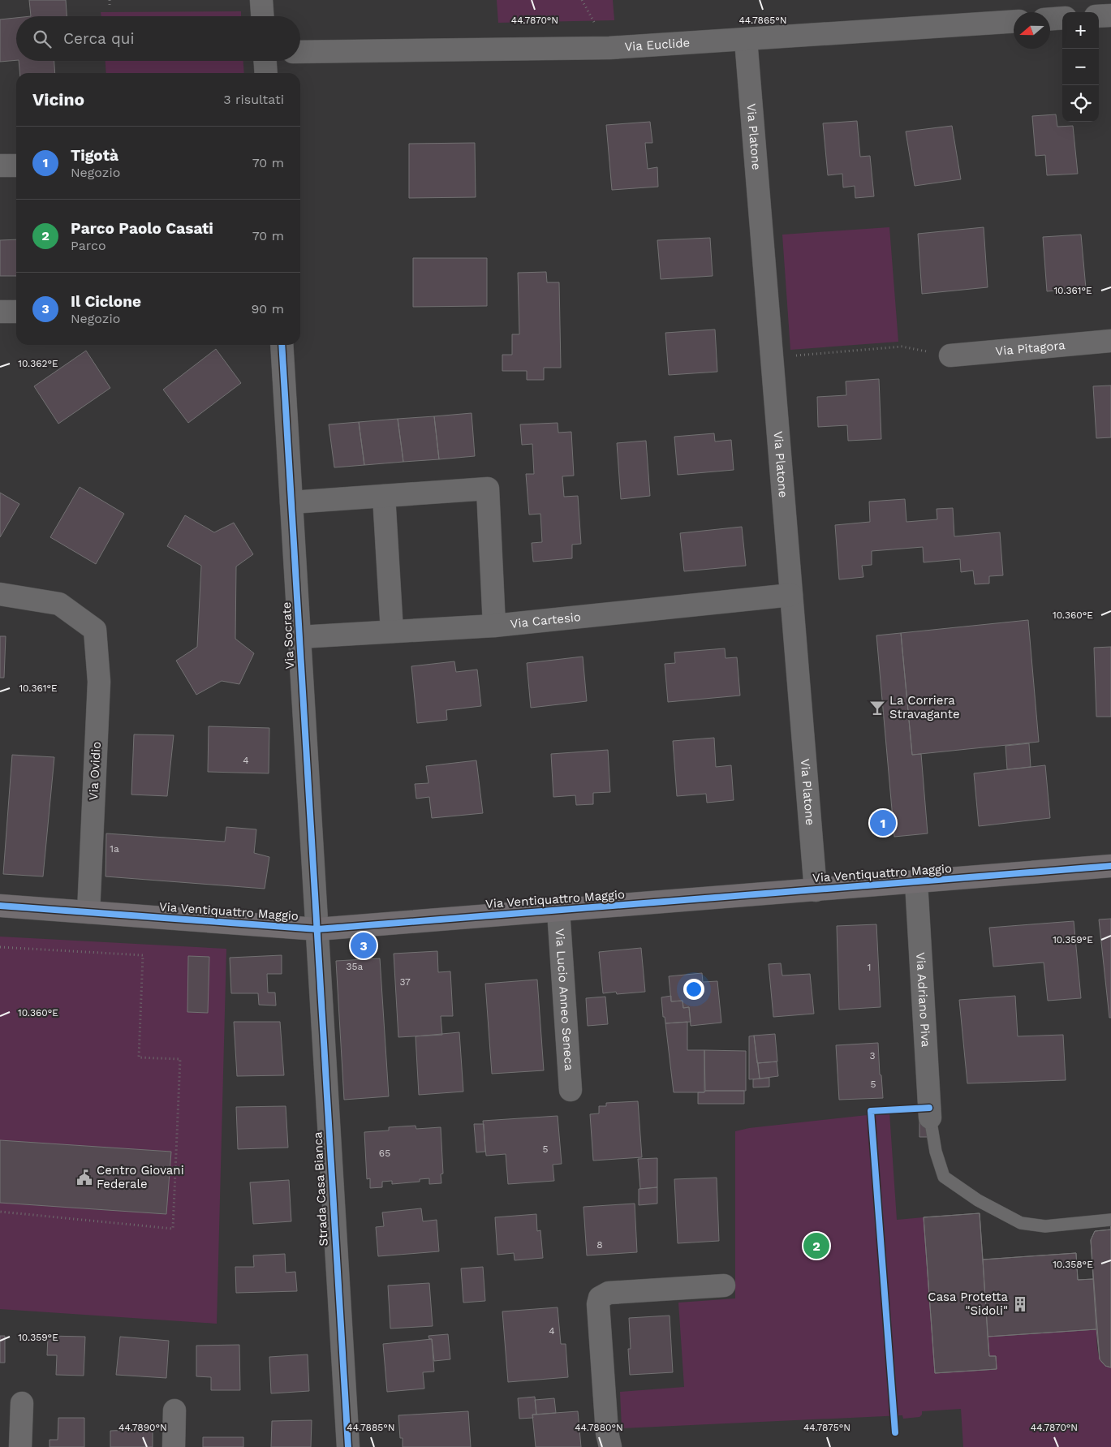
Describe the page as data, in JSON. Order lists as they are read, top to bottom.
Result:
{
  "streets": {
    "street": [
      "Via Euclide",
      "Via Platone",
      "Via Pitagora",
      "Via Cartesio",
      "Via Socrate",
      "Via Ovidio",
      "Via Ventiquattro Maggio",
      "Via Lucio Anneo Seneca",
      "Via Adriano Piva",
      "Strada Casa Bianca"
    ]
  },
  "crossings": [
    ["Via Euclide", "Via Platone"],
    ["Via Platone", "Via Cartesio"],
    ["Via Platone", "Via Ventiquattro Maggio"],
    ["Via Cartesio", "Via Socrate"],
    ["Via Socrate", "Via Ventiquattro Maggio"],
    ["Via Socrate", "Strada Casa Bianca"],
    ["Via Ovidio", "Via Ventiquattro Maggio"],
    ["Via Ventiquattro Maggio", "Via Lucio Anneo Seneca"],
    ["Via Ventiquattro Maggio", "Via Adriano Piva"],
    ["Via Ventiquattro Maggio", "Strada Casa Bianca"]
  ],
  "places": {
    "bar": ["La Corriera Stravagante"],
    "public building": ["Centro Giovani Federale"],
    "building": ["Casa Protetta \"Sidoli\""]
  },
  "house_numbers": [
    "4",
    "1a",
    "35a",
    "1",
    "37",
    "3",
    "5",
    "5",
    "65",
    "8",
    "4"
  ],
  "north": "left",
  "page": {
    "map_buttons": ["+", "−"],
    "search": "Cerca qui",
    "heading": ["Vicino", "3 risultati"],
    "list": [
      {
        "mark": "1",
        "name": "Tigotà",
        "note": "Negozio",
        "value": "70 m"
      },
      {
        "mark": "2",
        "name": "Parco Paolo Casati",
        "note": "Parco",
        "value": "70 m"
      },
      {
        "mark": "3",
        "name": "Il Ciclone",
        "note": "Negozio",
        "value": "90 m"
      }
    ],
    "pins": ["1", "3", "2"]
  },
  "coordinates": [
    "44.7870°N",
    "44.7865°N",
    "10.361°E",
    "10.362°E",
    "10.360°E",
    "10.359°E",
    "10.358°E",
    "44.7890°N",
    "44.7885°N",
    "44.7880°N",
    "44.7875°N"
  ]
}
